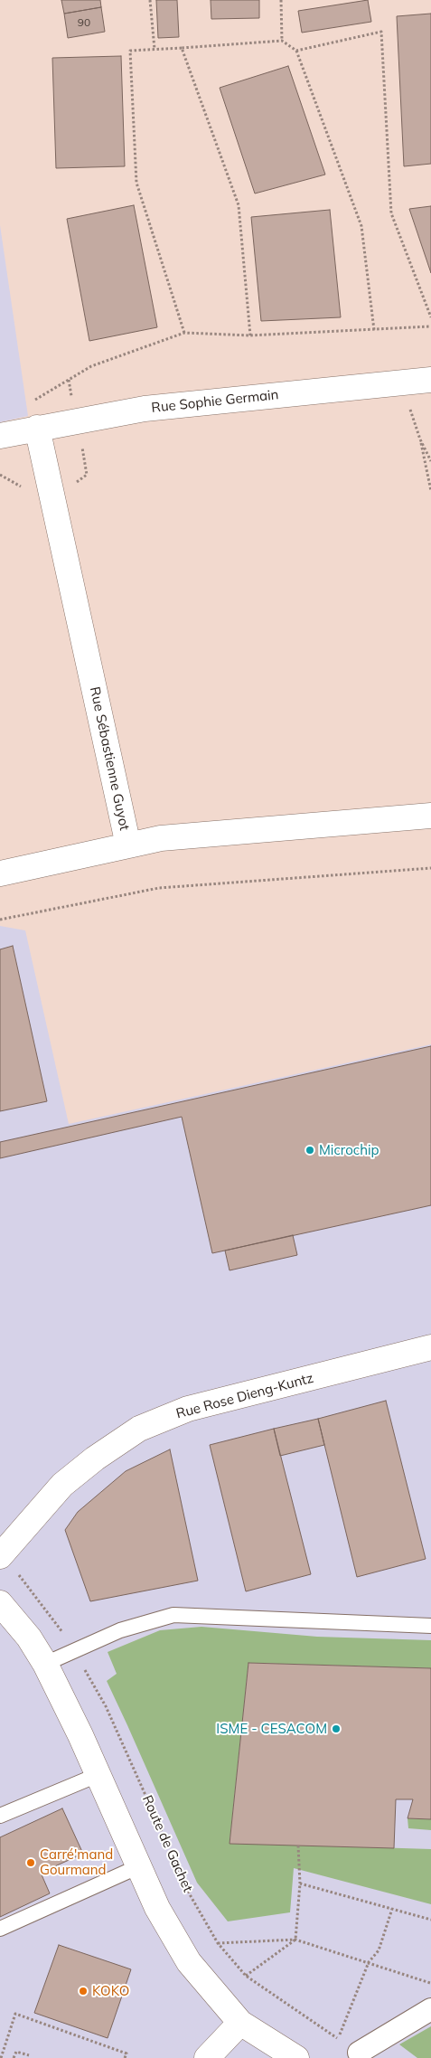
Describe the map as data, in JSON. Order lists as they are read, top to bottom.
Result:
{
  "streets": {
    "street": ["Rue Sophie Germain", "Rue Sébastienne Guyot", "Rue Rose Dieng-Kuntz"],
    "path": ["Route de Gachet"]
  },
  "crossings": [
    ["Rue Sophie Germain", "Rue Sébastienne Guyot"]
  ],
  "places": [
    "Microchip",
    "ISME - CESACOM",
    "Carré'mand Gourmand",
    "KOKO"
  ],
  "house_numbers": ["90"]
}
